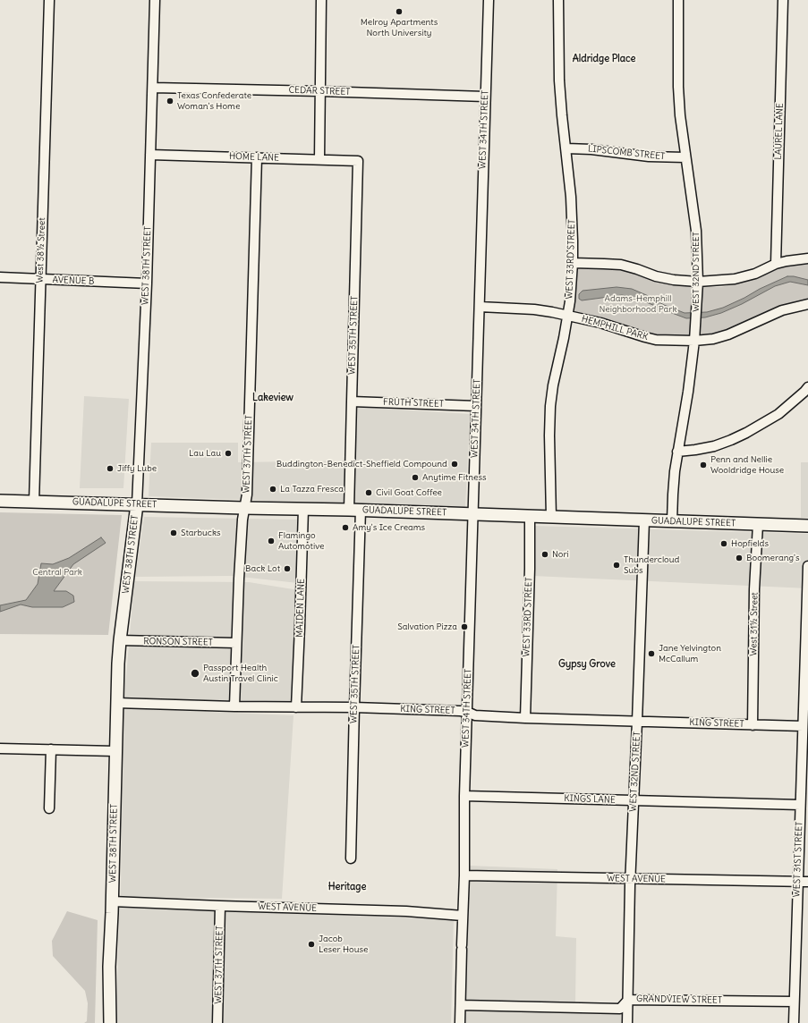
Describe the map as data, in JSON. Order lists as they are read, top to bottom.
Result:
{
  "streets": {
    "main road": ["WEST 38TH STREET", "GUADALUPE STREET"],
    "street": [
      "CEDAR STREET",
      "WEST 34TH STREET",
      "LAUREL LANE",
      "LIPSCOMB STREET",
      "HOME LANE",
      "West 38½ Street",
      "WEST 33RD STREET",
      "WEST 32ND STREET",
      "AVENUE B",
      "HEMPHILL PARK",
      "WEST 35TH STREET",
      "FRUTH STREET",
      "WEST 37TH STREET",
      "MAIDEN LANE",
      "West 31½ Street",
      "RONSON STREET",
      "KING STREET",
      "KINGS LANE",
      "WEST 31ST STREET",
      "WEST AVENUE",
      "GRANDVIEW STREET"
    ]
  },
  "crossings": [
    ["CEDAR STREET", "WEST 34TH STREET"],
    ["CEDAR STREET", "WEST 38TH STREET"],
    ["WEST 34TH STREET", "HEMPHILL PARK"],
    ["WEST 34TH STREET", "FRUTH STREET"],
    ["WEST 34TH STREET", "GUADALUPE STREET"],
    ["WEST 34TH STREET", "KING STREET"],
    ["WEST 34TH STREET", "KINGS LANE"],
    ["WEST 34TH STREET", "WEST AVENUE"],
    ["WEST 34TH STREET", "GRANDVIEW STREET"],
    ["LIPSCOMB STREET", "WEST 33RD STREET"],
    ["LIPSCOMB STREET", "WEST 32ND STREET"],
    ["HOME LANE", "WEST 38TH STREET"],
    ["HOME LANE", "WEST 35TH STREET"],
    ["HOME LANE", "WEST 37TH STREET"],
    ["West 38½ Street", "AVENUE B"],
    ["West 38½ Street", "GUADALUPE STREET"],
    ["WEST 33RD STREET", "HEMPHILL PARK"],
    ["WEST 33RD STREET", "GUADALUPE STREET"],
    ["WEST 33RD STREET", "KING STREET"],
    ["WEST 38TH STREET", "AVENUE B"],
    ["WEST 38TH STREET", "GUADALUPE STREET"],
    ["WEST 38TH STREET", "RONSON STREET"],
    ["WEST 38TH STREET", "KING STREET"],
    ["WEST 38TH STREET", "WEST AVENUE"],
    ["WEST 32ND STREET", "HEMPHILL PARK"],
    ["WEST 32ND STREET", "GUADALUPE STREET"],
    ["WEST 32ND STREET", "KING STREET"],
    ["WEST 32ND STREET", "KINGS LANE"],
    ["WEST 32ND STREET", "WEST AVENUE"],
    ["WEST 32ND STREET", "GRANDVIEW STREET"],
    ["WEST 35TH STREET", "FRUTH STREET"],
    ["WEST 35TH STREET", "GUADALUPE STREET"],
    ["WEST 35TH STREET", "KING STREET"],
    ["WEST 37TH STREET", "GUADALUPE STREET"],
    ["WEST 37TH STREET", "RONSON STREET"],
    ["WEST 37TH STREET", "KING STREET"],
    ["WEST 37TH STREET", "WEST AVENUE"],
    ["GUADALUPE STREET", "MAIDEN LANE"],
    ["GUADALUPE STREET", "West 31½ Street"],
    ["MAIDEN LANE", "KING STREET"],
    ["West 31½ Street", "KING STREET"],
    ["KING STREET", "WEST 31ST STREET"],
    ["KINGS LANE", "WEST 31ST STREET"],
    ["WEST 31ST STREET", "WEST AVENUE"],
    ["WEST 31ST STREET", "GRANDVIEW STREET"]
  ],
  "districts": [
    "Aldridge Place",
    "Lakeview",
    "Gypsy Grove",
    "Heritage"
  ],
  "parks": ["Adams-Hemphill Neighborhood Park", "Central Park"],
  "places": [
    "Melroy Apartments North University",
    "Texas Confederate Woman's Home",
    "Lau Lau",
    "Buddington-Benedict-Sheffield Compound",
    "Penn and Nellie Wooldridge House",
    "Jiffy Lube",
    "Anytime Fitness",
    "La Tazza Fresca",
    "Civil Goat Coffee",
    "Amy's Ice Creams",
    "Starbucks",
    "Flamingo Automotive",
    "Hopfields",
    "Nori",
    "Boomerang's",
    "Thundercloud Subs",
    "Back Lot",
    "Salvation Pizza",
    "Jane Yelvington McCallum",
    "Passport Health Austin Travel Clinic",
    "Jacob Leser House"
  ]
}
